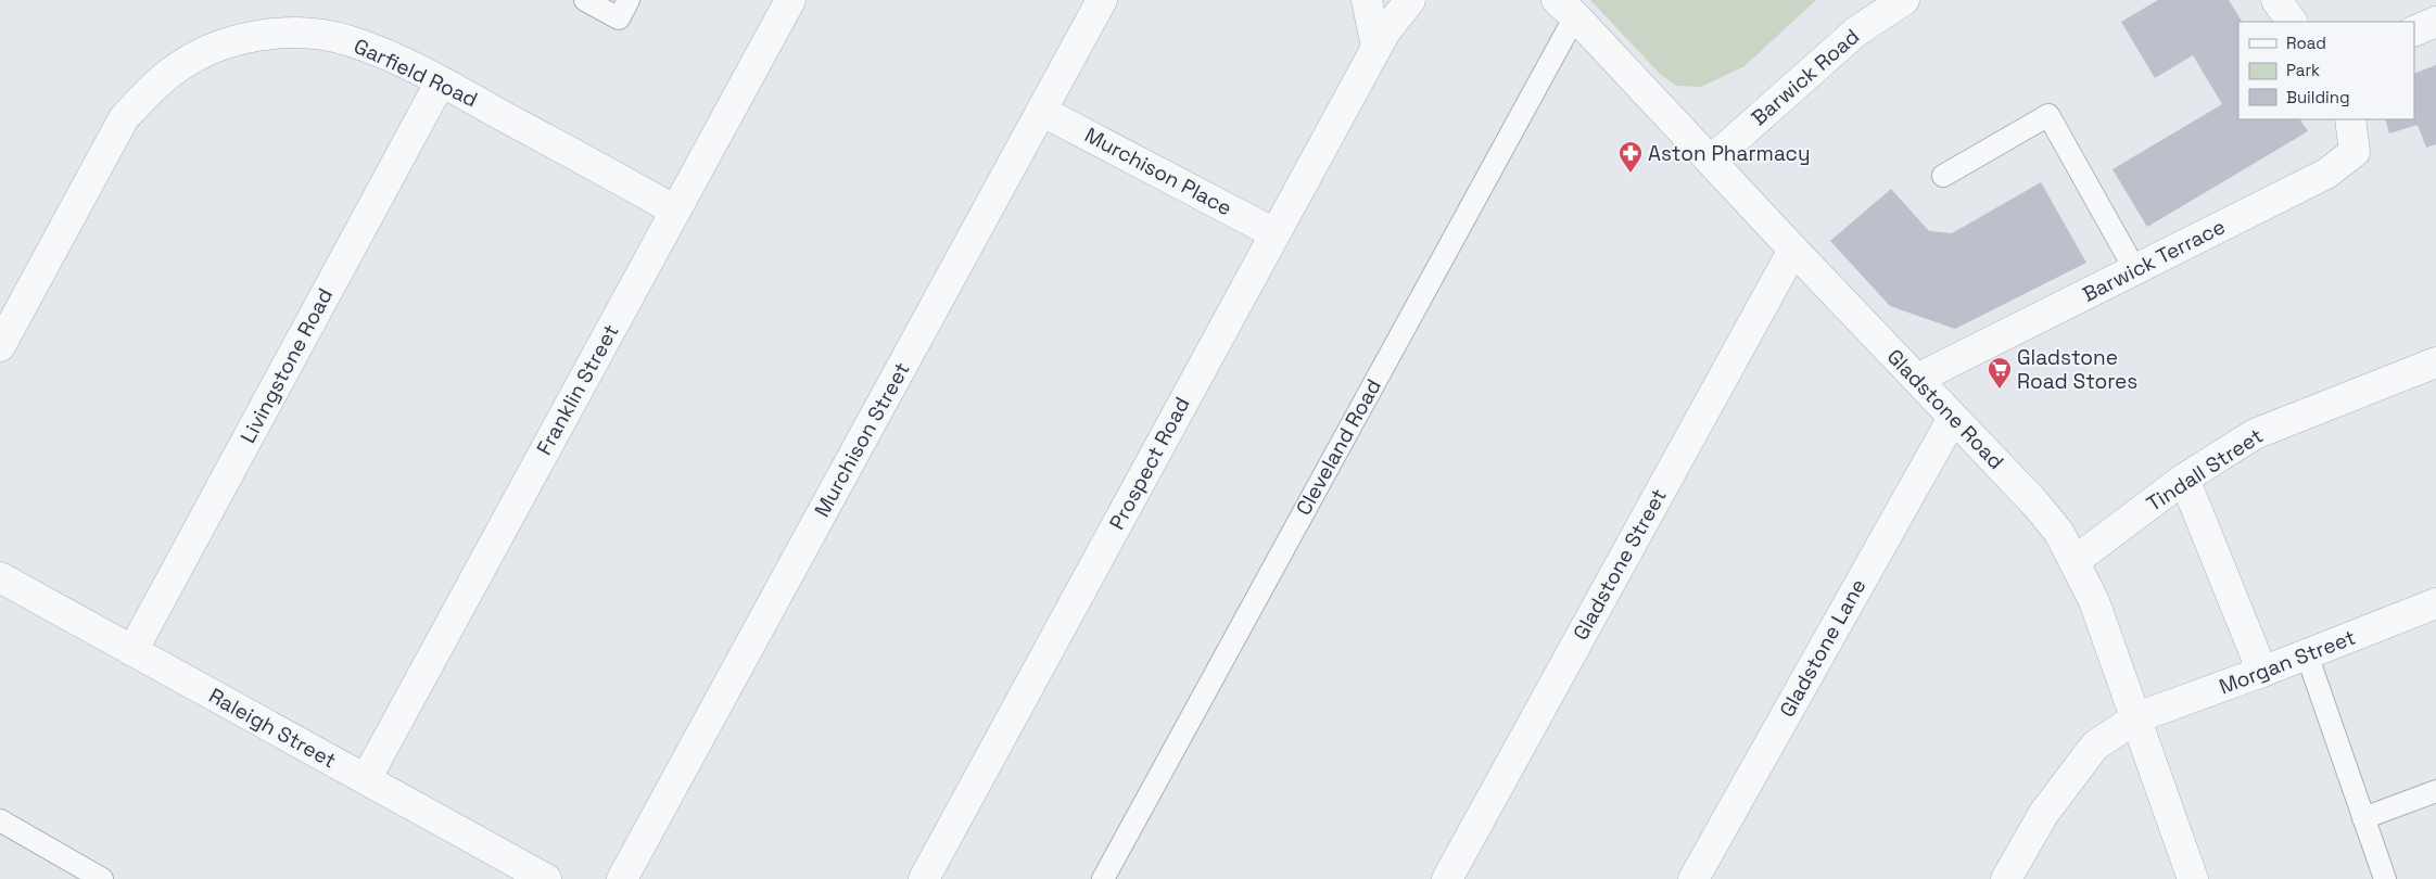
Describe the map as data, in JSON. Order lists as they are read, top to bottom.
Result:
{
  "streets": {
    "street": [
      "Garfield Road",
      "Barwick Road",
      "Murchison Place",
      "Barwick Terrace",
      "Livingstone Road",
      "Franklin Street",
      "Gladstone Road",
      "Murchison Street",
      "Prospect Road",
      "Tindall Street",
      "Gladstone Street",
      "Gladstone Lane",
      "Morgan Street",
      "Raleigh Street"
    ],
    "lane": ["Cleveland Road"]
  },
  "crossings": [
    ["Garfield Road", "Livingstone Road"],
    ["Garfield Road", "Franklin Street"],
    ["Barwick Road", "Gladstone Road"],
    ["Murchison Place", "Murchison Street"],
    ["Murchison Place", "Prospect Road"],
    ["Barwick Terrace", "Gladstone Road"],
    ["Livingstone Road", "Raleigh Street"],
    ["Franklin Street", "Raleigh Street"],
    ["Gladstone Road", "Cleveland Road"],
    ["Gladstone Road", "Tindall Street"],
    ["Gladstone Road", "Gladstone Street"],
    ["Gladstone Road", "Gladstone Lane"],
    ["Gladstone Road", "Morgan Street"]
  ],
  "places": {
    "pharmacy": ["Aston Pharmacy"],
    "supermarket": ["Gladstone Road Stores"]
  },
  "legend": ["Road", "Park", "Building"]
}
